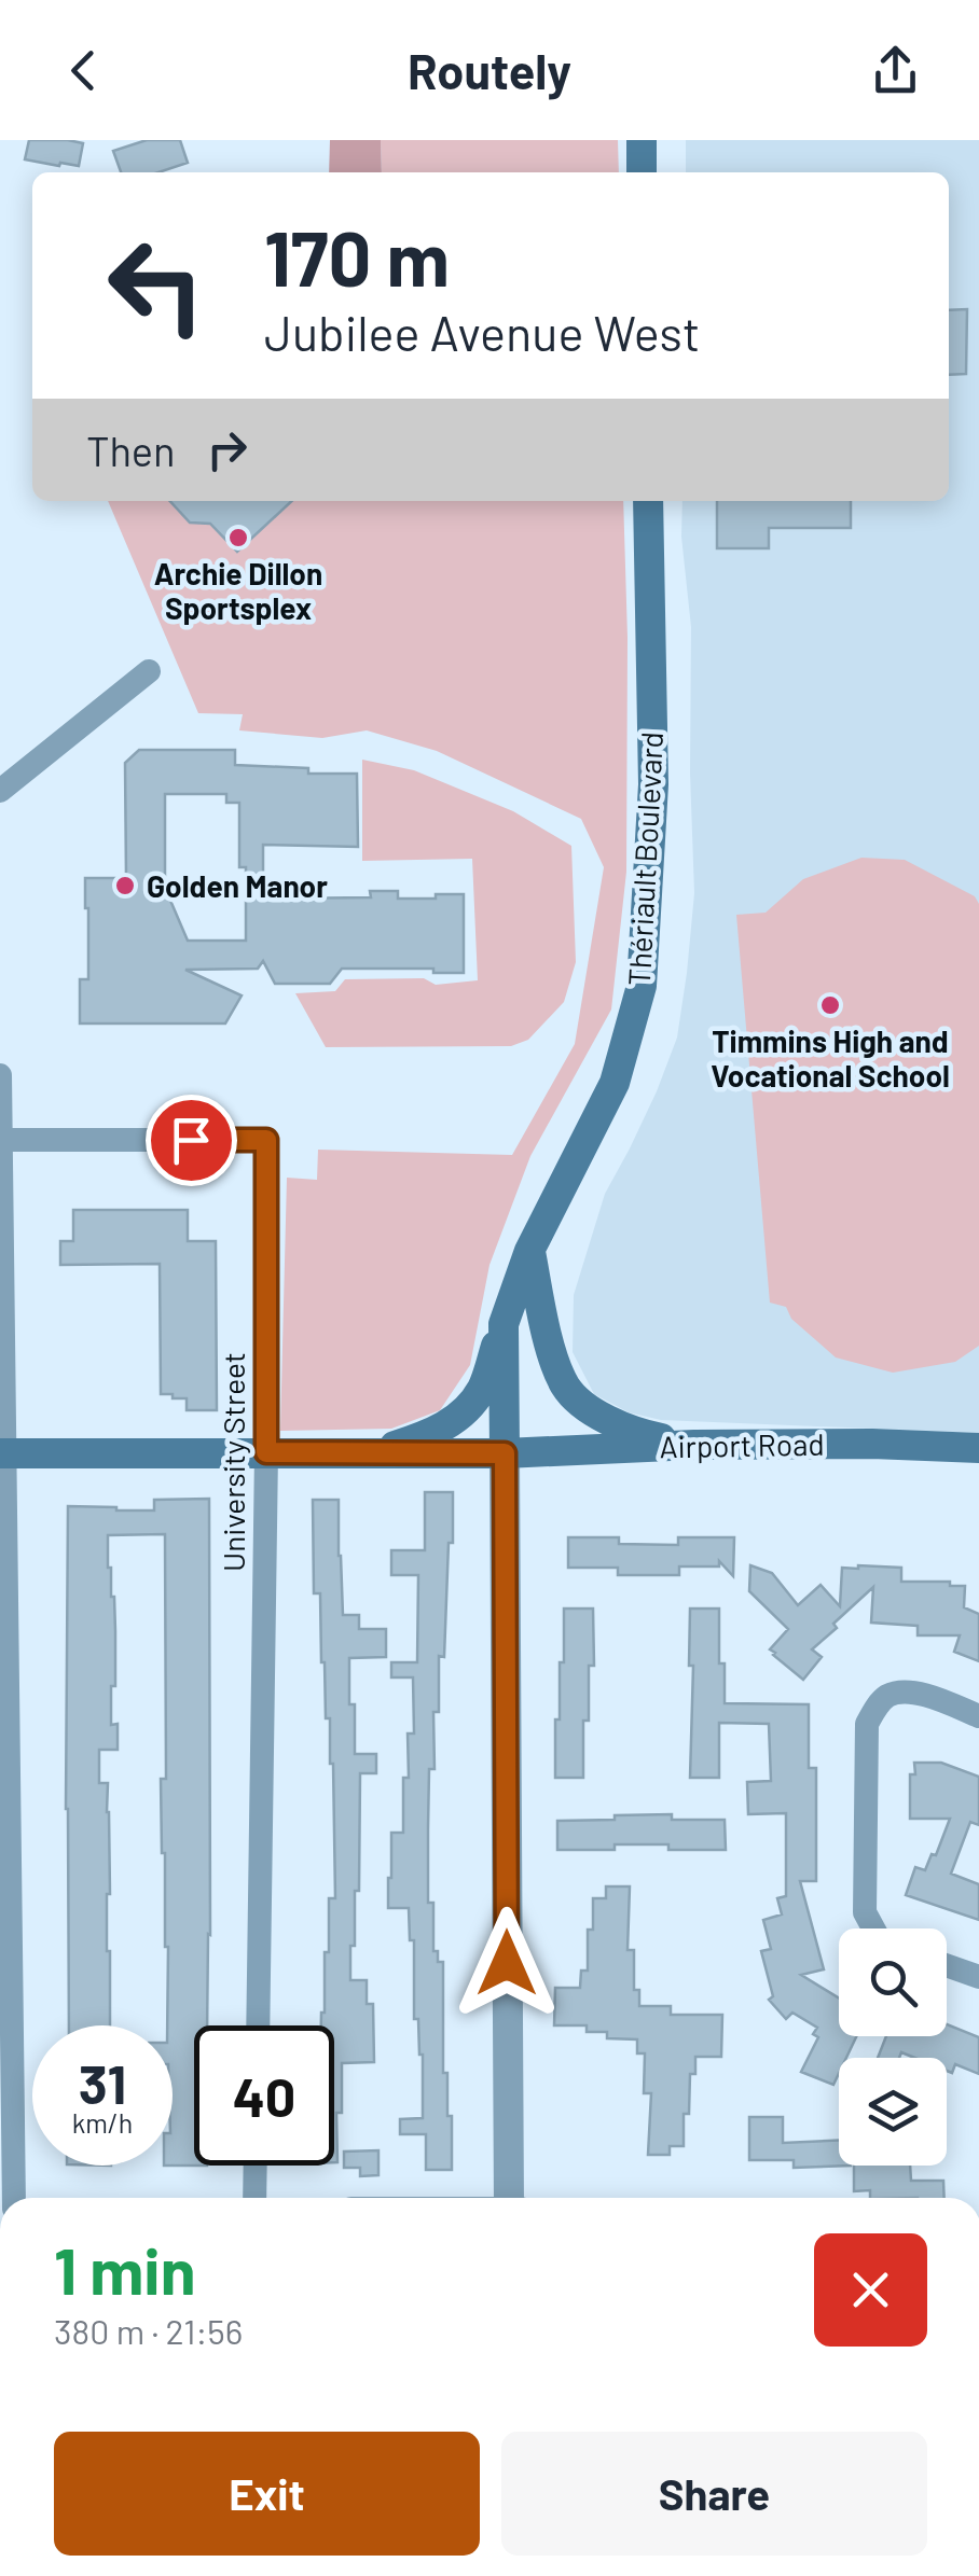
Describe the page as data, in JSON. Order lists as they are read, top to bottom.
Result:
{
  "streets": {
    "main road": ["Thériault Boulevard", "Airport Road"],
    "street": ["University Street"]
  },
  "crossings": [
    ["Thériault Boulevard", "Airport Road"],
    ["Airport Road", "University Street"]
  ],
  "places": ["Archie Dillon Sportsplex", "Golden Manor", "Timmins High and Vocational School"],
  "page": {
    "header": "Routely",
    "turn": ["170 m", "Jubilee Avenue West"],
    "then": "Then",
    "speed": "31 km/h",
    "limit": "40",
    "heading": ["1 min", "380 m · 21:56"],
    "buttons": ["Exit", "Share"]
  }
}
